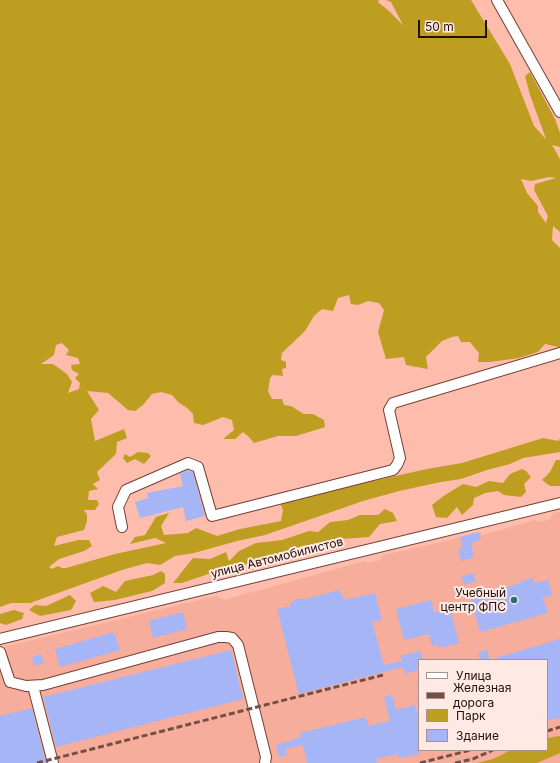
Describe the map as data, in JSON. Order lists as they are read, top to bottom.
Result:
{
  "streets": {
    "street": ["улица Автомобилистов"]
  },
  "places": ["Учебный центр ФПС"],
  "legend": [
    "Улица",
    "Железная дорога",
    "Парк",
    "Здание"
  ],
  "scale_bar": "50 m"
}
